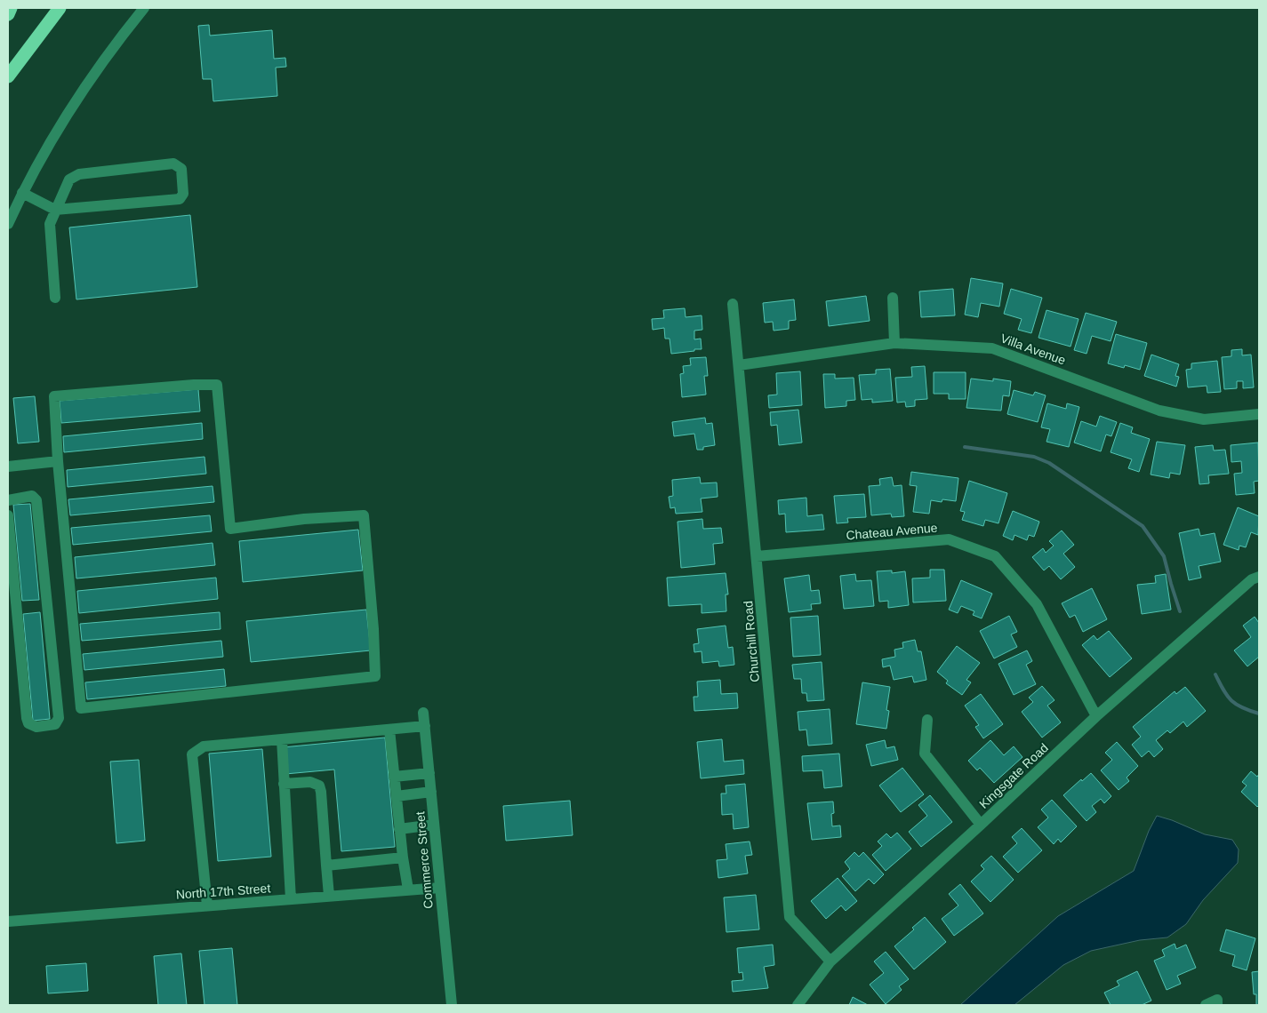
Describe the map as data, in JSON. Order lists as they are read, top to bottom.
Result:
{
  "streets": {
    "street": [
      "Villa Avenue",
      "Chateau Avenue",
      "Churchill Road",
      "Kingsgate Road",
      "Commerce Street",
      "North 17th Street"
    ]
  },
  "crossings": [
    ["Villa Avenue", "Churchill Road"],
    ["Chateau Avenue", "Churchill Road"],
    ["Chateau Avenue", "Kingsgate Road"],
    ["Churchill Road", "Kingsgate Road"],
    ["Commerce Street", "North 17th Street"]
  ]
}
